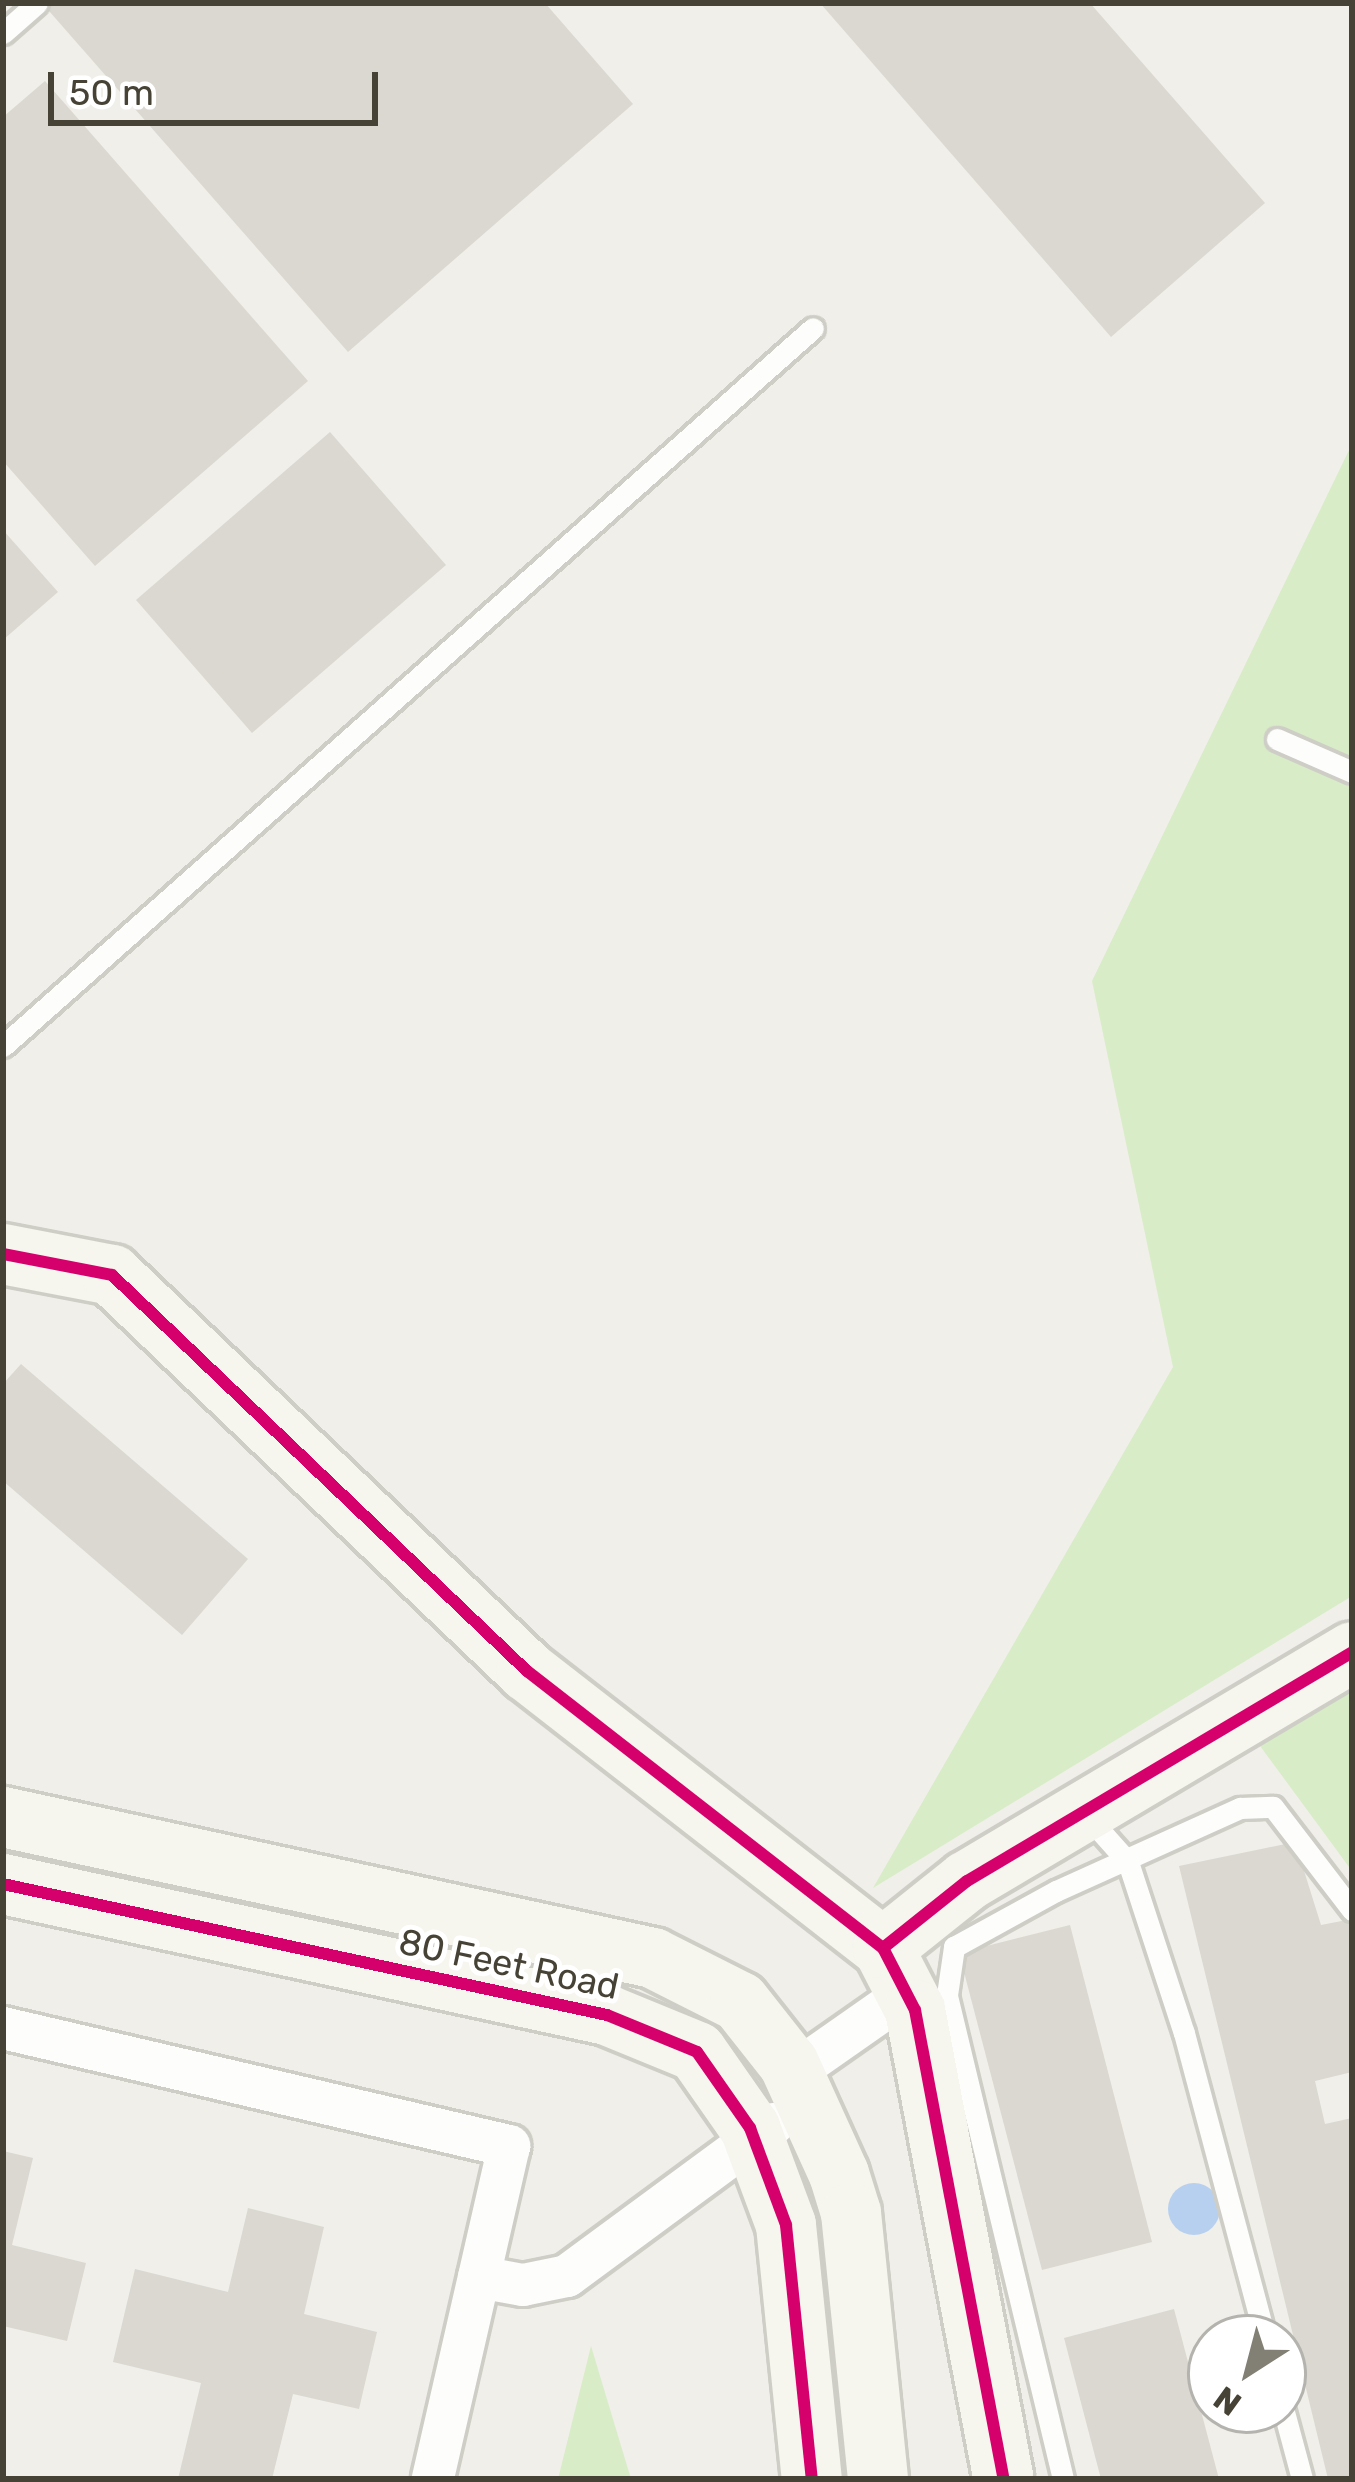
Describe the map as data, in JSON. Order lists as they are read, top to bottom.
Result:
{
  "streets": {
    "street": ["80 Feet Road"]
  },
  "scale_bar": "50 m",
  "north": "bottom left"
}
